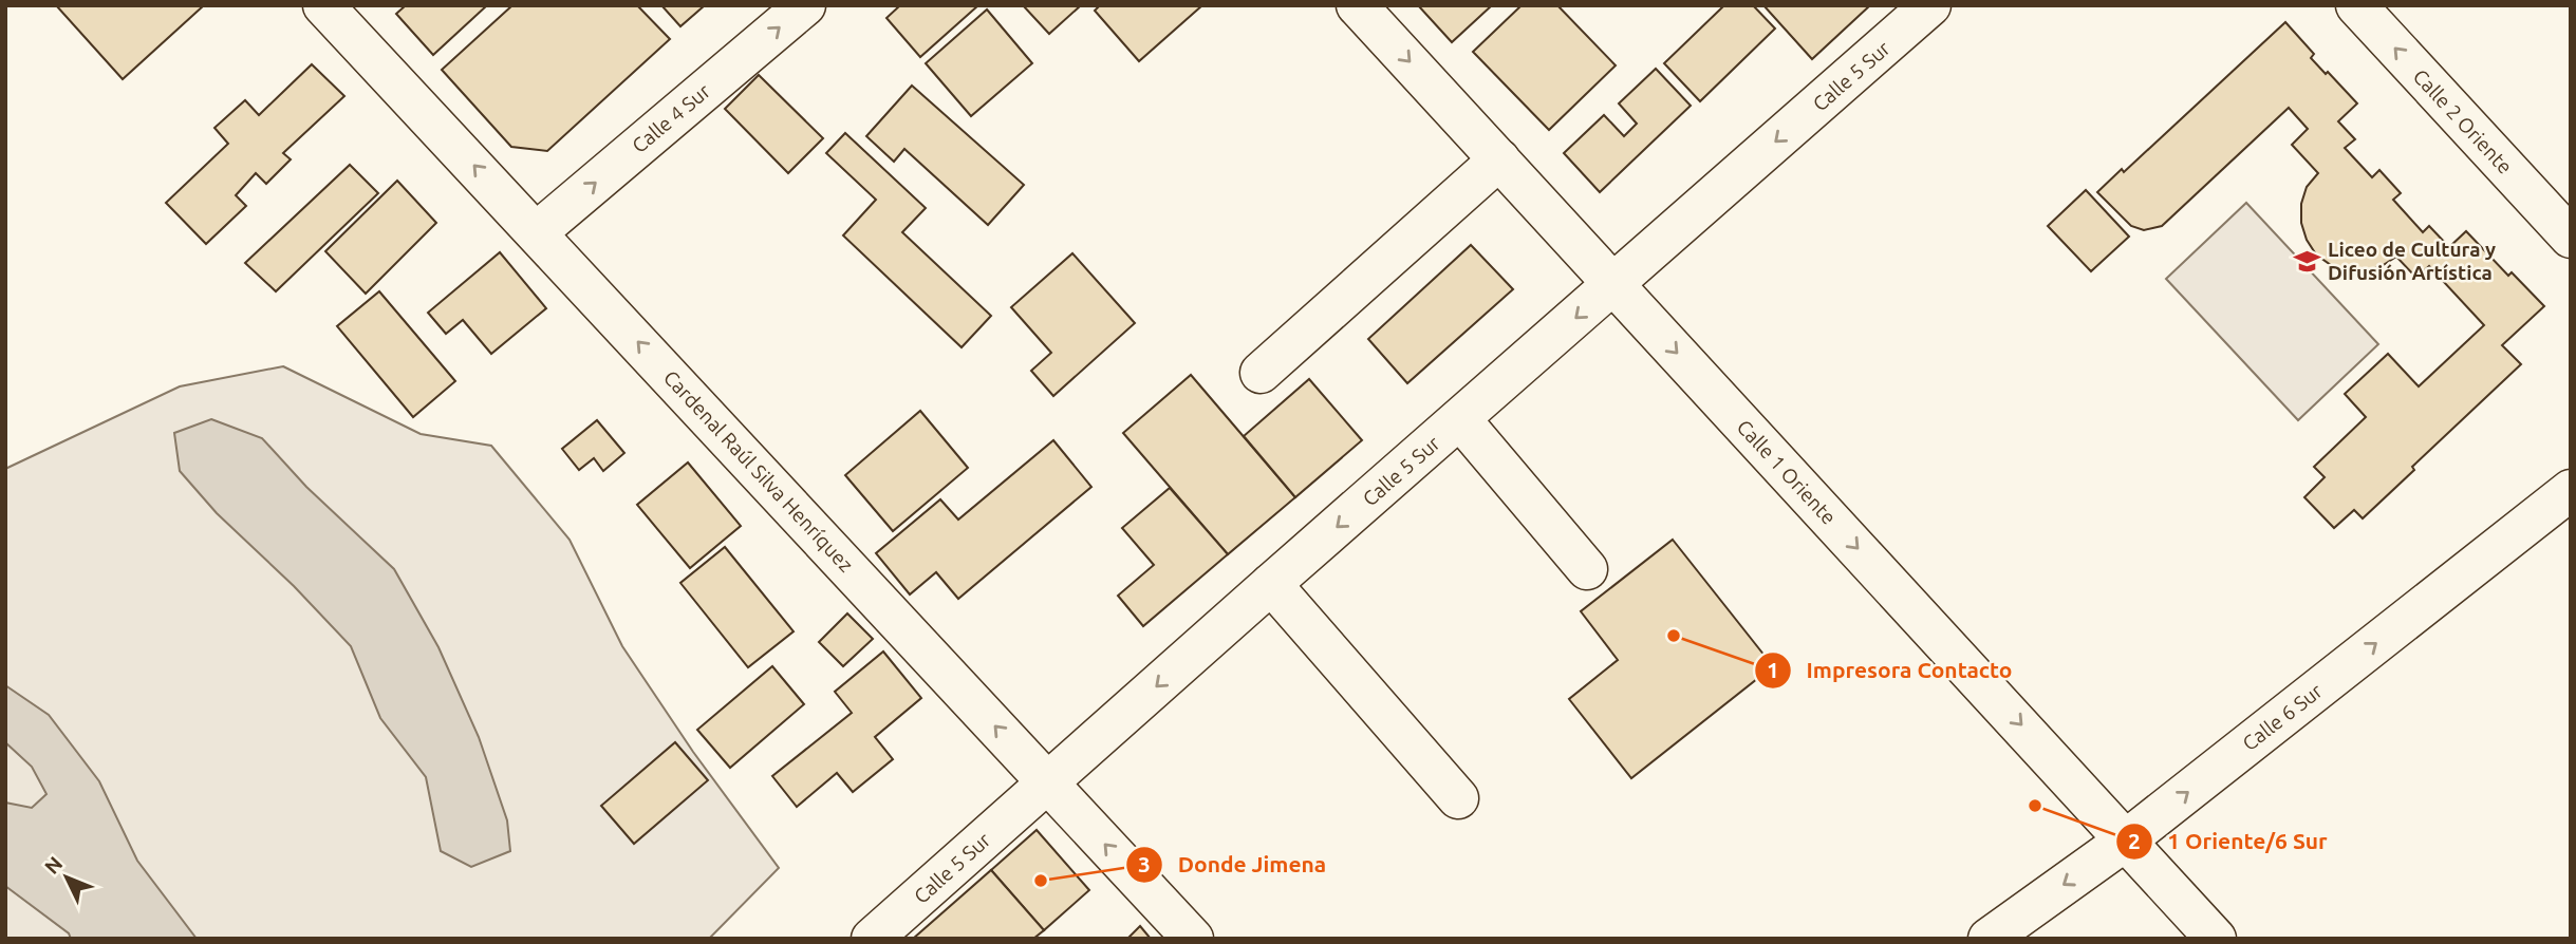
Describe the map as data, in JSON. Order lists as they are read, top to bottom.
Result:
{
  "streets": {
    "street": [
      "Calle 5 Sur",
      "Calle 4 Sur",
      "Calle 2 Oriente",
      "Cardenal Raúl Silva Henríquez",
      "Calle 1 Oriente",
      "Calle 6 Sur"
    ]
  },
  "crossings": [
    ["Calle 5 Sur", "Cardenal Raúl Silva Henríquez"],
    ["Calle 5 Sur", "Calle 1 Oriente"],
    ["Calle 4 Sur", "Cardenal Raúl Silva Henríquez"],
    ["Calle 1 Oriente", "Calle 6 Sur"]
  ],
  "one_way": [
    "Calle 5 Sur",
    "Calle 4 Sur",
    "Calle 2 Oriente",
    "Cardenal Raúl Silva Henríquez",
    "Calle 1 Oriente"
  ],
  "places": {
    "school or university": ["Liceo de Cultura y Difusión Artística"],
    "other": ["Impresora Contacto", "1 Oriente/6 Sur", "Donde Jimena"]
  },
  "north": "top left"
}
